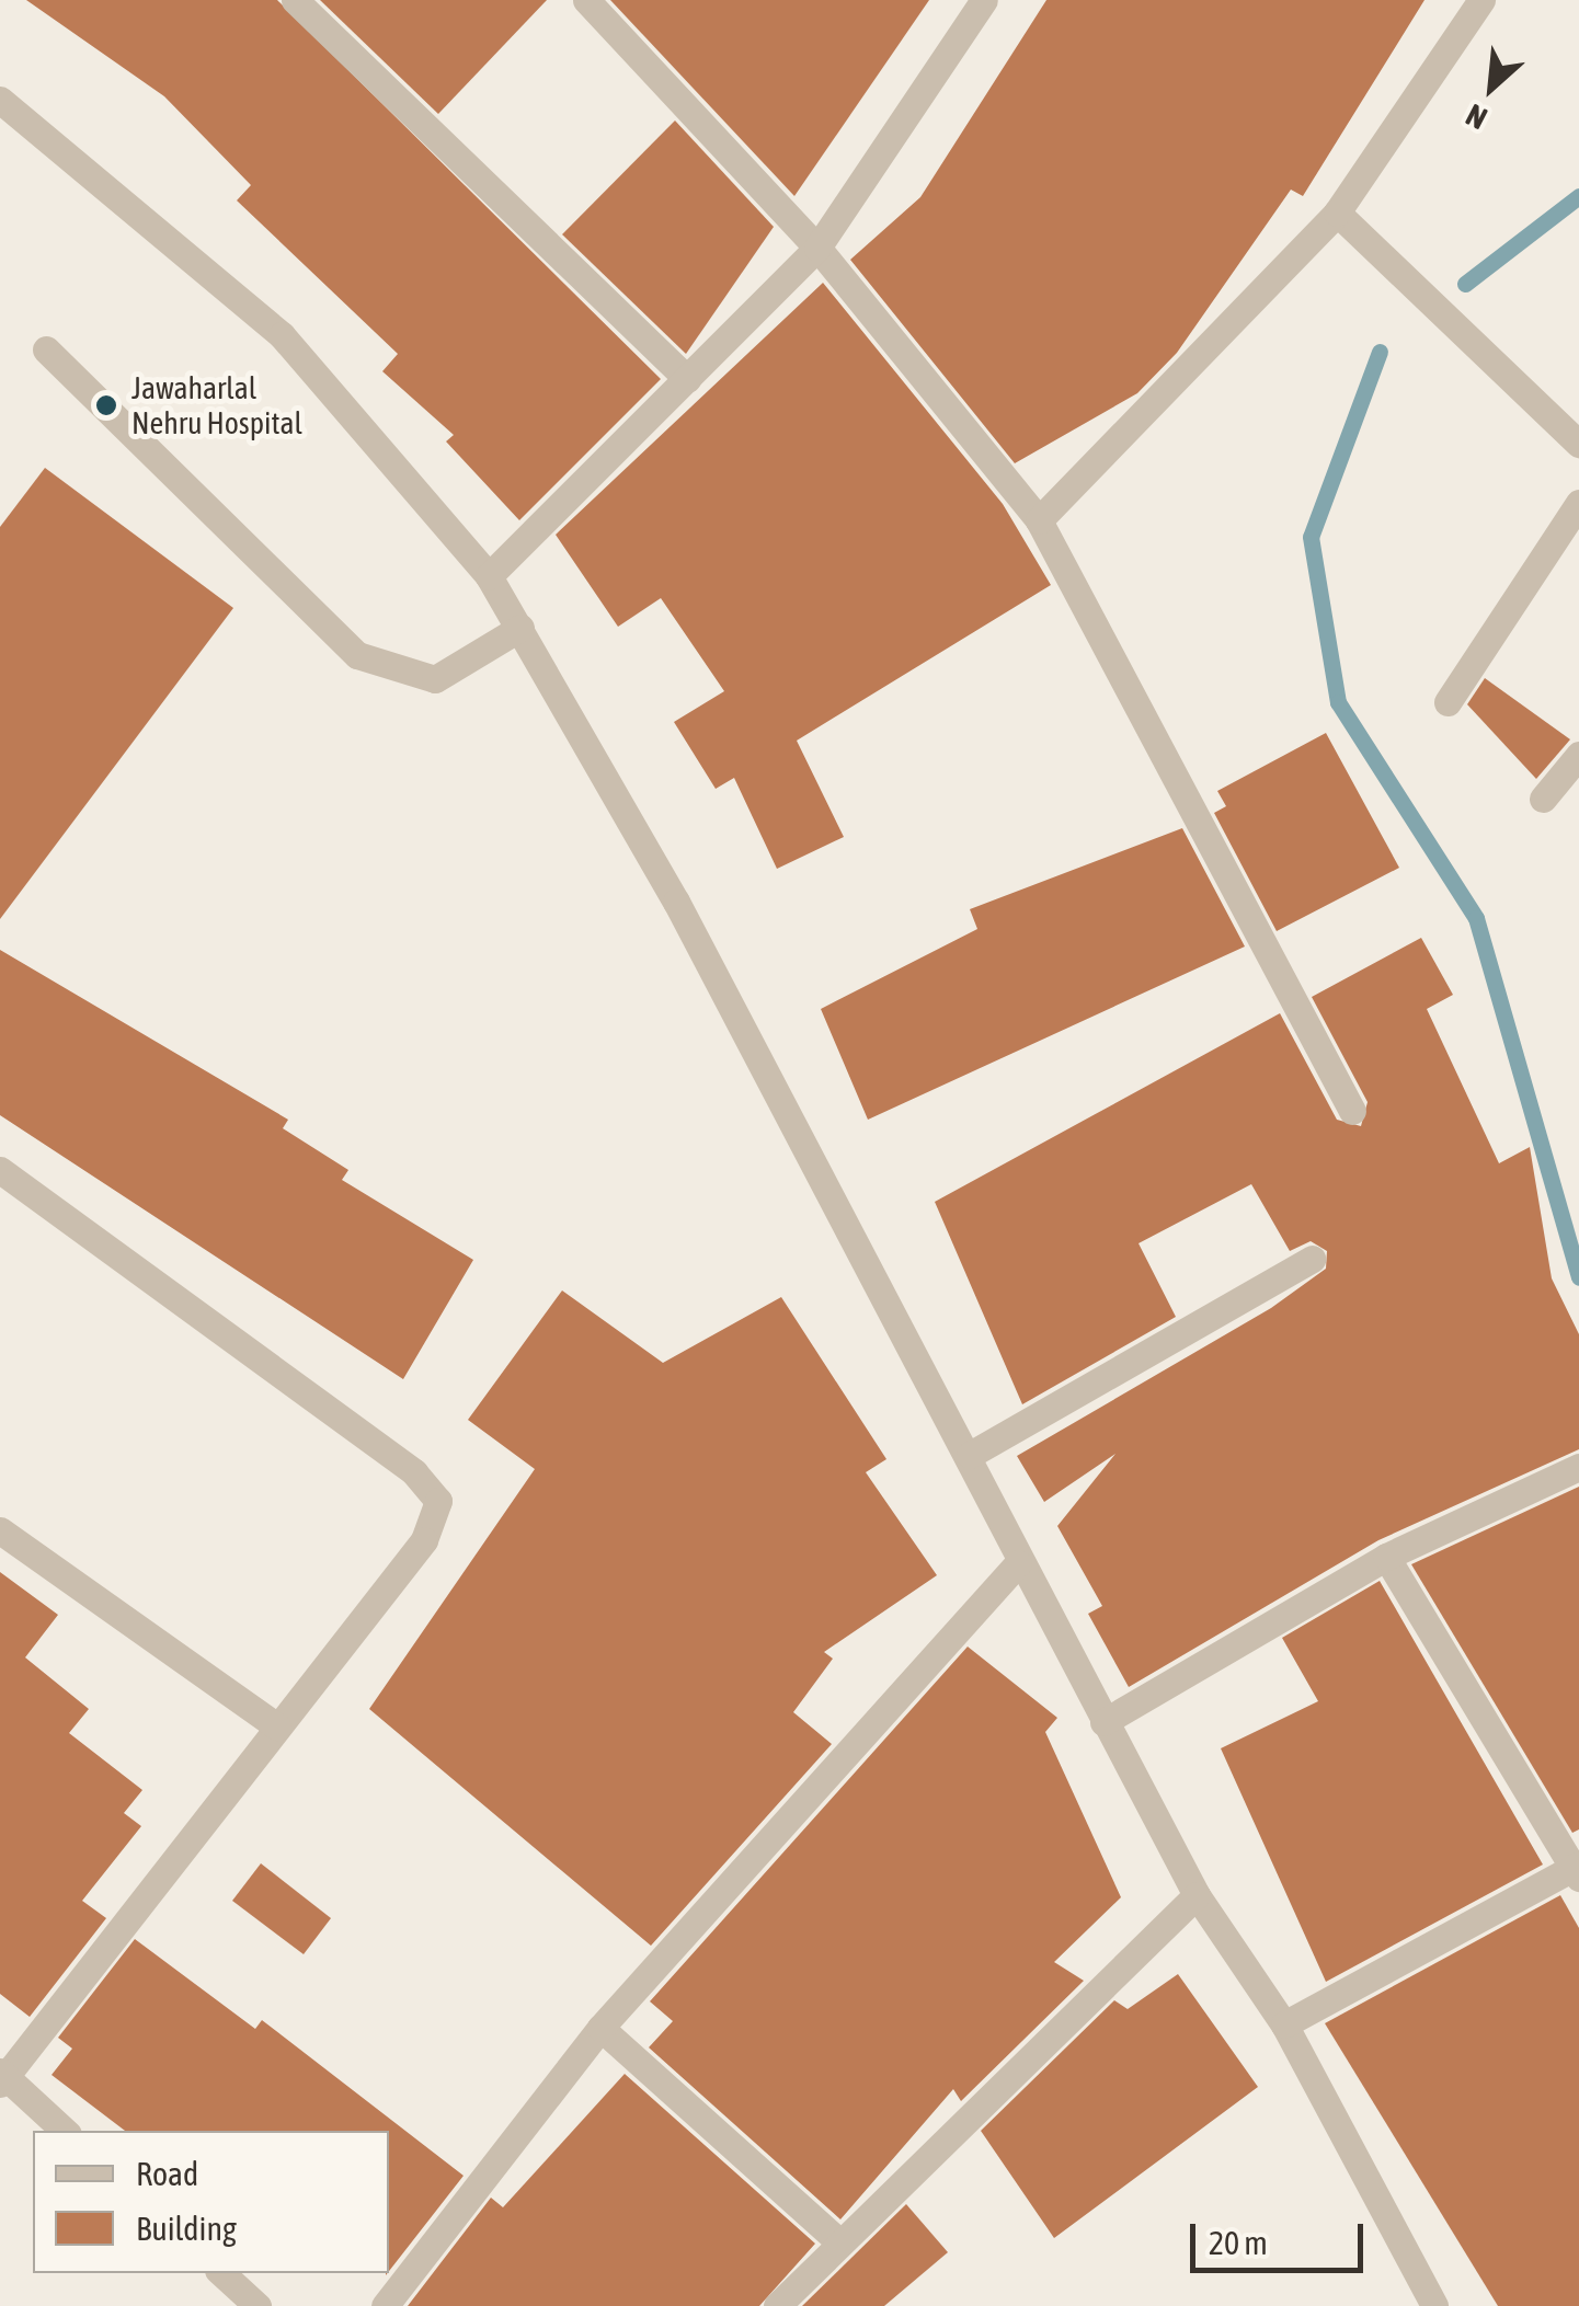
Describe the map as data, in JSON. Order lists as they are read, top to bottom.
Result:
{
  "places": ["Jawaharlal Nehru Hospital"],
  "legend": ["Road", "Building"],
  "scale_bar": "20 m",
  "north": "bottom left"
}
